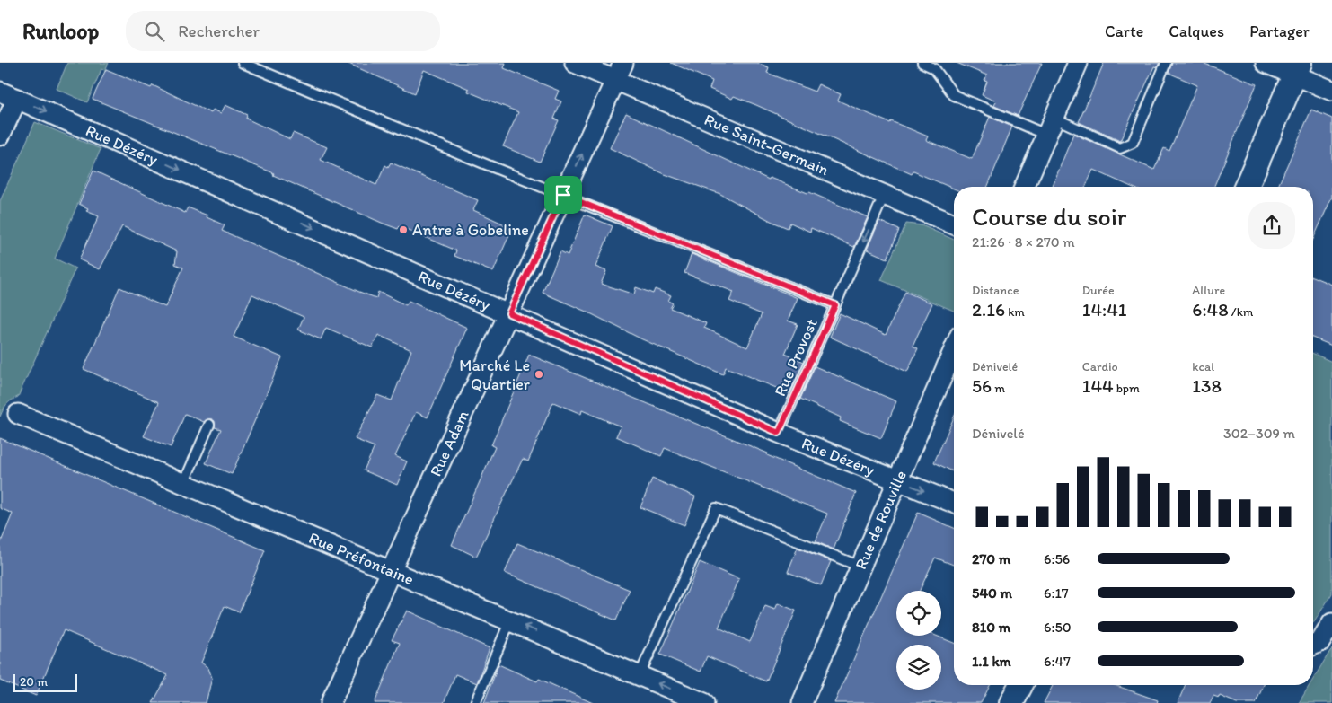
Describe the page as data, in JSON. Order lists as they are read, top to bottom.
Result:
{
  "streets": {
    "street": [
      "Rue Dézéry",
      "Rue Saint-Germain",
      "Rue Adam",
      "Rue de Rouville",
      "Rue Préfontaine"
    ],
    "lane": ["Rue Provost"]
  },
  "crossings": [
    ["Rue Dézéry", "Rue Provost"],
    ["Rue Dézéry", "Rue Adam"],
    ["Rue Dézéry", "Rue de Rouville"],
    ["Rue Saint-Germain", "Rue Provost"],
    ["Rue Saint-Germain", "Rue Adam"],
    ["Rue Adam", "Rue Préfontaine"]
  ],
  "one_way": ["Rue Dézéry", "Rue Provost"],
  "places": ["Antre à Gobeline", "Marché Le Quartier"],
  "scale_bar": "20 m",
  "page": {
    "header": "Runloop",
    "search": "Rechercher",
    "nav": ["Carte", "Calques", "Partager"],
    "heading": ["Course du soir", "21:26 · 8 × 270 m"],
    "stats": [
      ["Distance", "2.16 km"],
      ["Durée", "14:41"],
      ["Allure", "6:48 /km"],
      ["Dénivelé", "56 m"],
      ["Cardio", "144 bpm"],
      ["kcal", "138"]
    ],
    "chart": ["Dénivelé", "302–309 m"],
    "list": [
      {
        "name": "270 m",
        "note": "6:56"
      },
      {
        "name": "540 m",
        "note": "6:17"
      },
      {
        "name": "810 m",
        "note": "6:50"
      },
      {
        "name": "1.1 km",
        "note": "6:47"
      }
    ],
    "scale": "20 m"
  }
}
